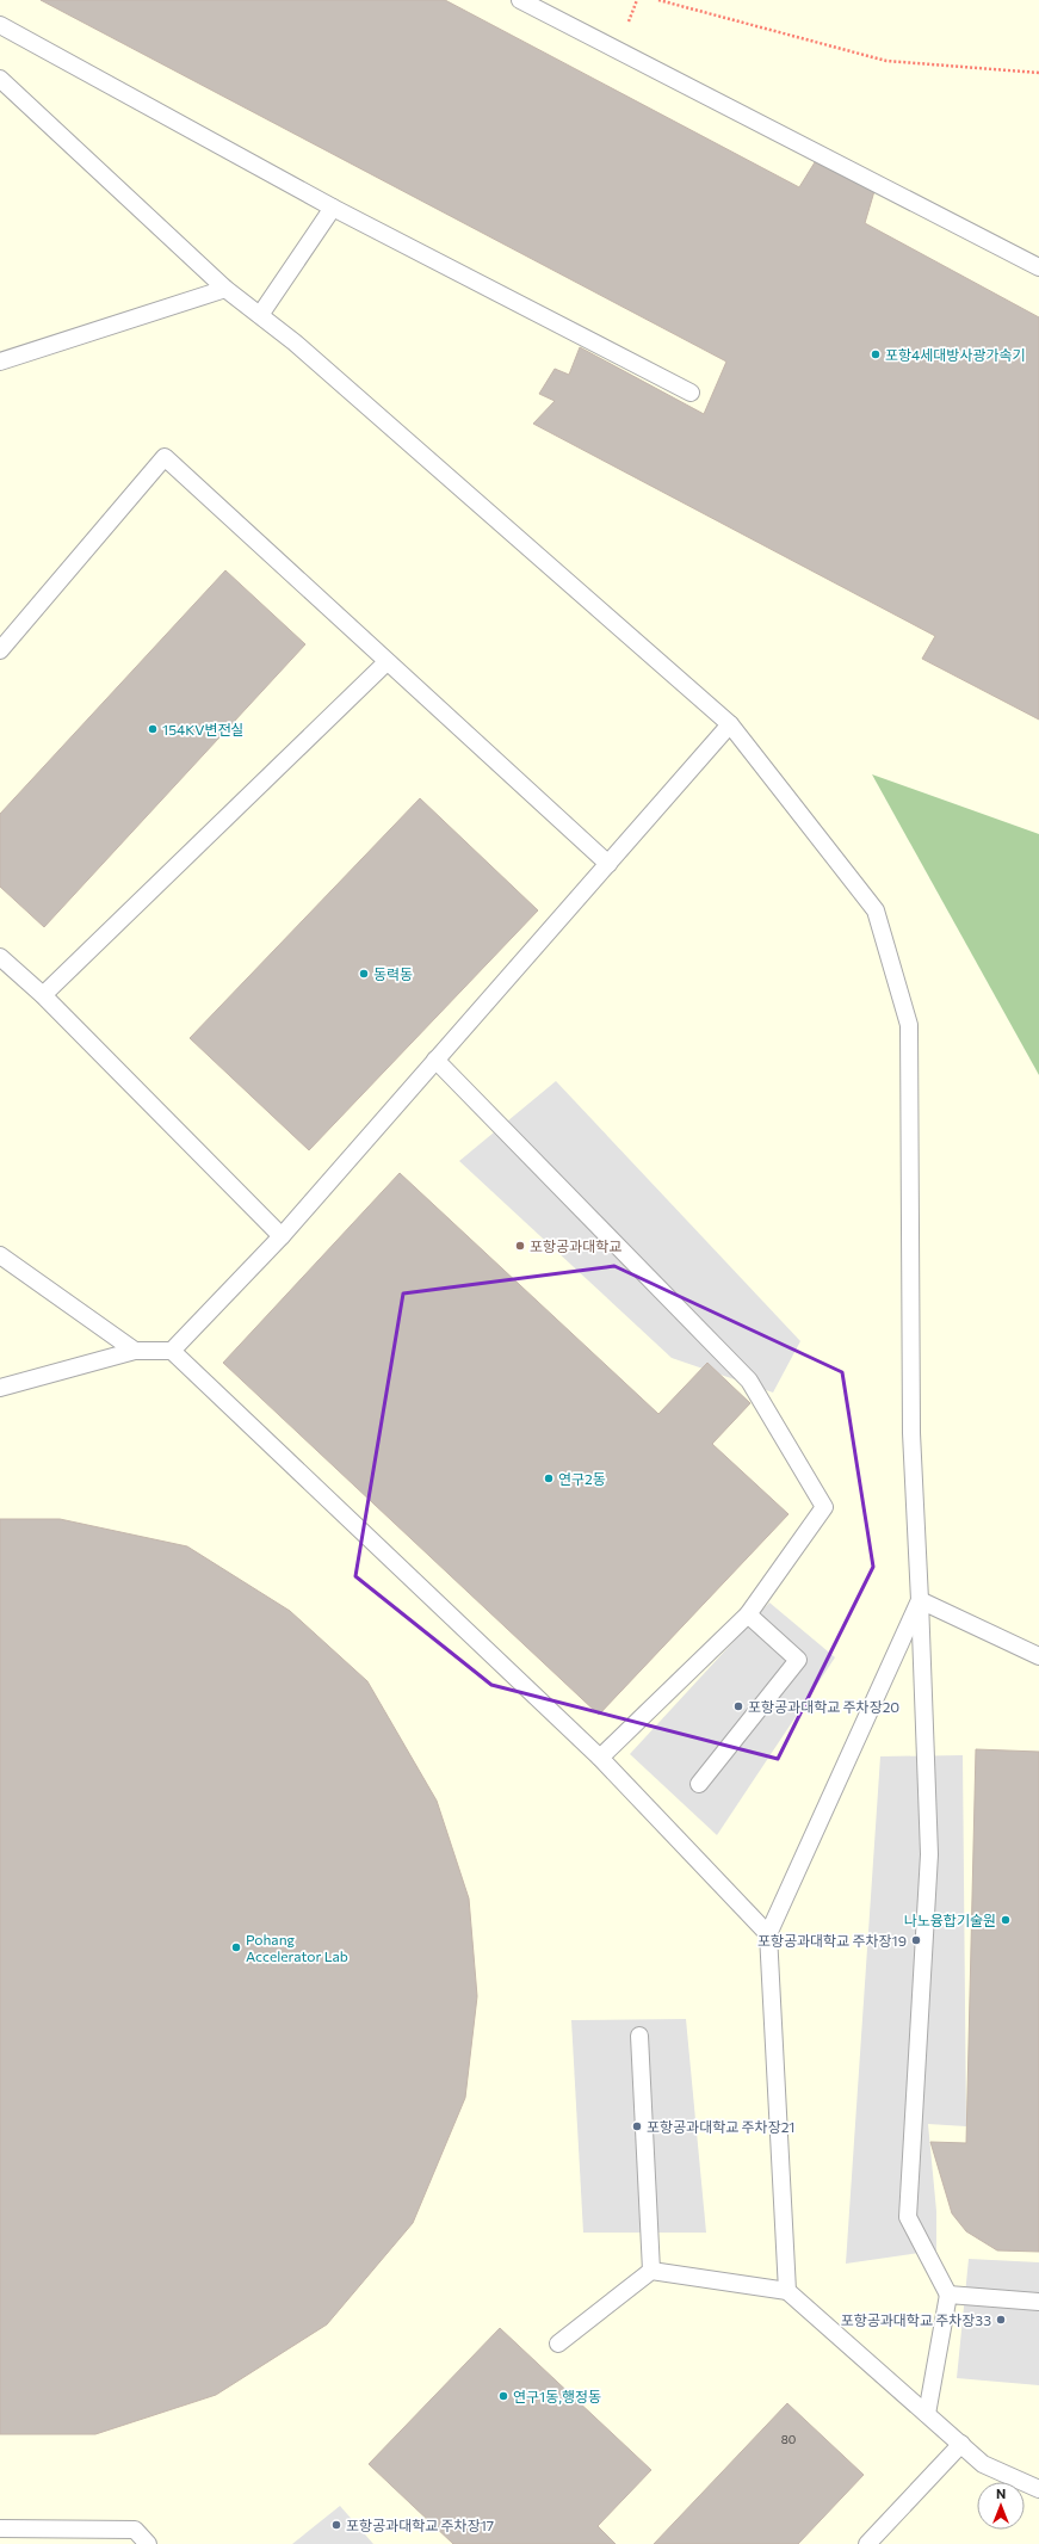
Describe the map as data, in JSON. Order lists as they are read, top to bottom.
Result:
{
  "places": [
    "포항4세대방사광가속기",
    "154KV변전실",
    "동력동",
    "포항공과대학교",
    "연구2동",
    "포항공과대학교 주차장20",
    "나노융합기술원",
    "포항공과대학교 주차장19",
    "Pohang Accelerator Lab",
    "포항공과대학교 주차장21",
    "포항공과대학교 주차장33",
    "연구1동,행정동",
    "포항공과대학교 주차장17"
  ],
  "house_numbers": ["80"],
  "north": "top"
}
